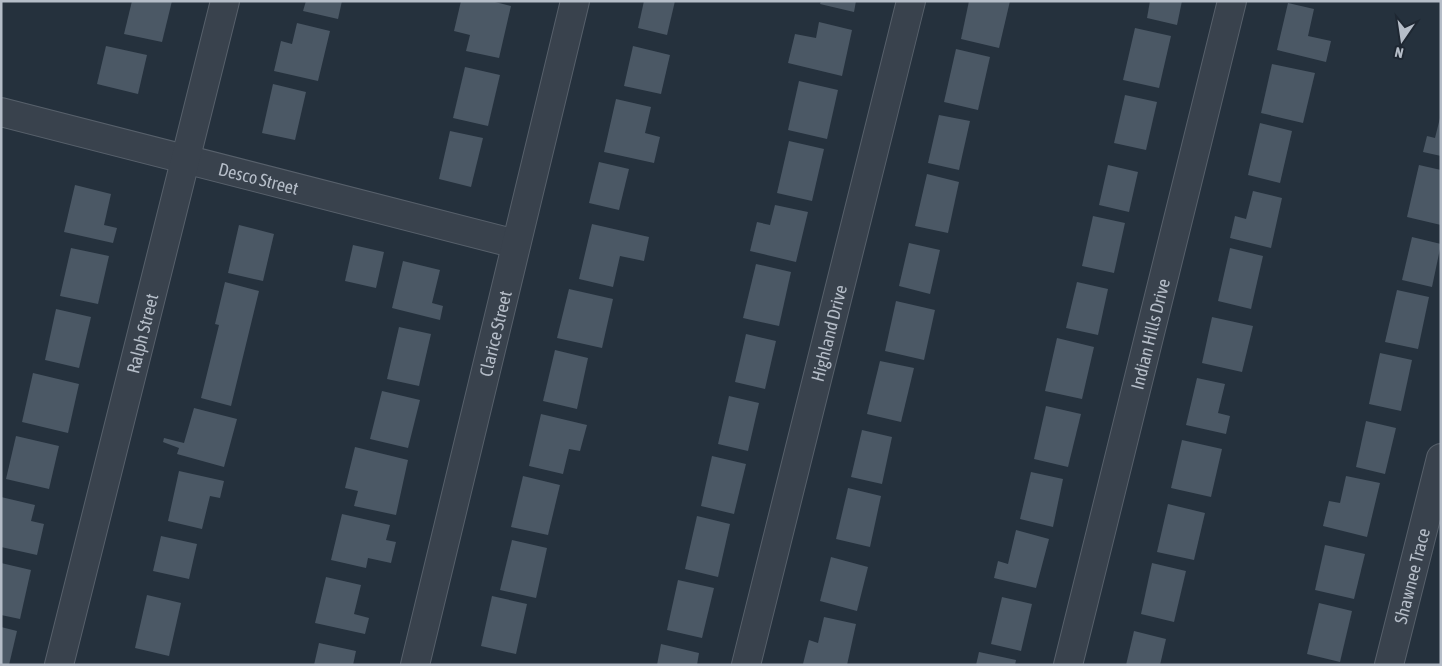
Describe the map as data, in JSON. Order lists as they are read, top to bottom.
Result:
{
  "streets": {
    "street": [
      "Desco Street",
      "Ralph Street",
      "Clarice Street",
      "Highland Drive",
      "Indian Hills Drive",
      "Shawnee Trace"
    ]
  },
  "crossings": [
    ["Desco Street", "Ralph Street"],
    ["Desco Street", "Clarice Street"]
  ],
  "north": "bottom"
}
